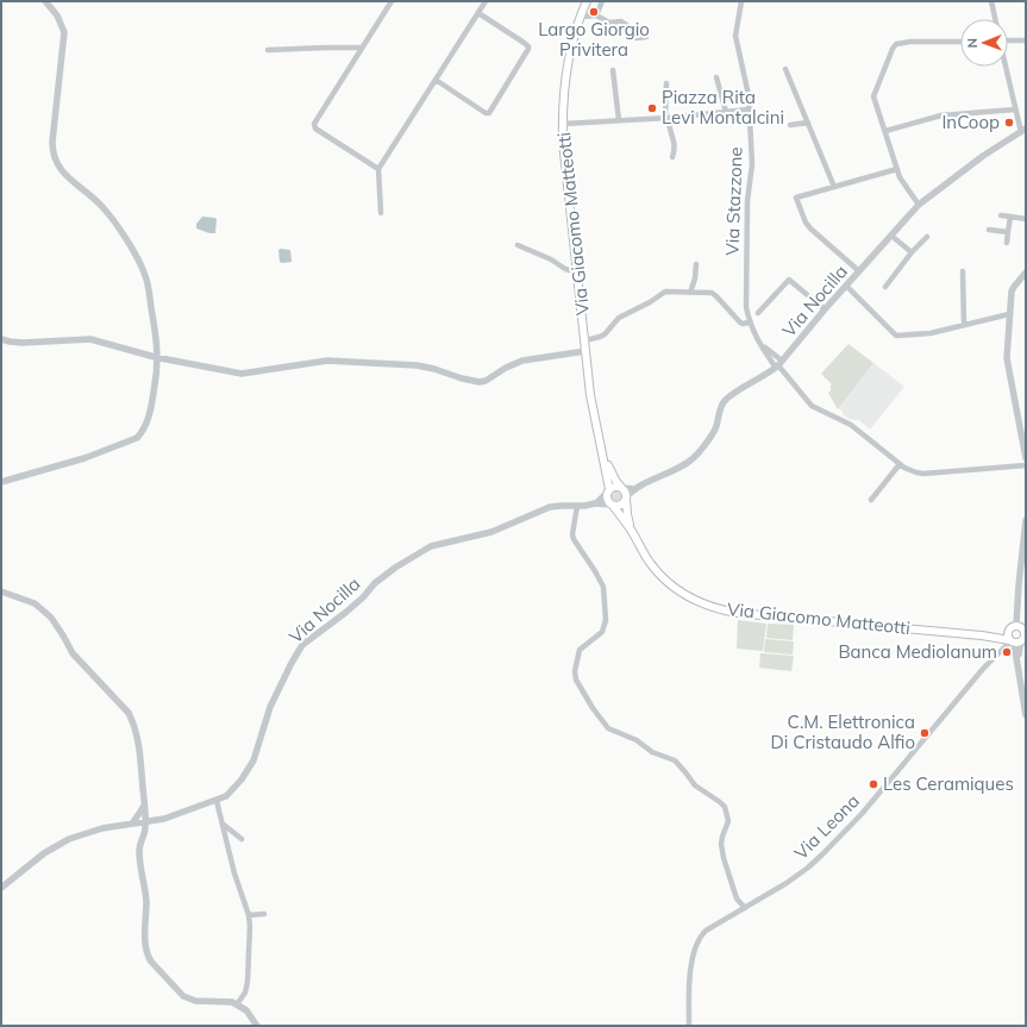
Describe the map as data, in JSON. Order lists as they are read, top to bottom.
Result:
{
  "streets": {
    "main road": ["Via Giacomo Matteotti"],
    "street": ["Via Stazzone", "Via Nocilla", "Via Leona"]
  },
  "crossings": [
    ["Via Stazzone", "Via Nocilla"]
  ],
  "places": [
    "Largo Giorgio Privitera",
    "Piazza Rita Levi Montalcini",
    "InCoop",
    "Banca Mediolanum",
    "C.M. Elettronica Di Cristaudo Alfio",
    "Les Ceramiques"
  ],
  "north": "left"
}
